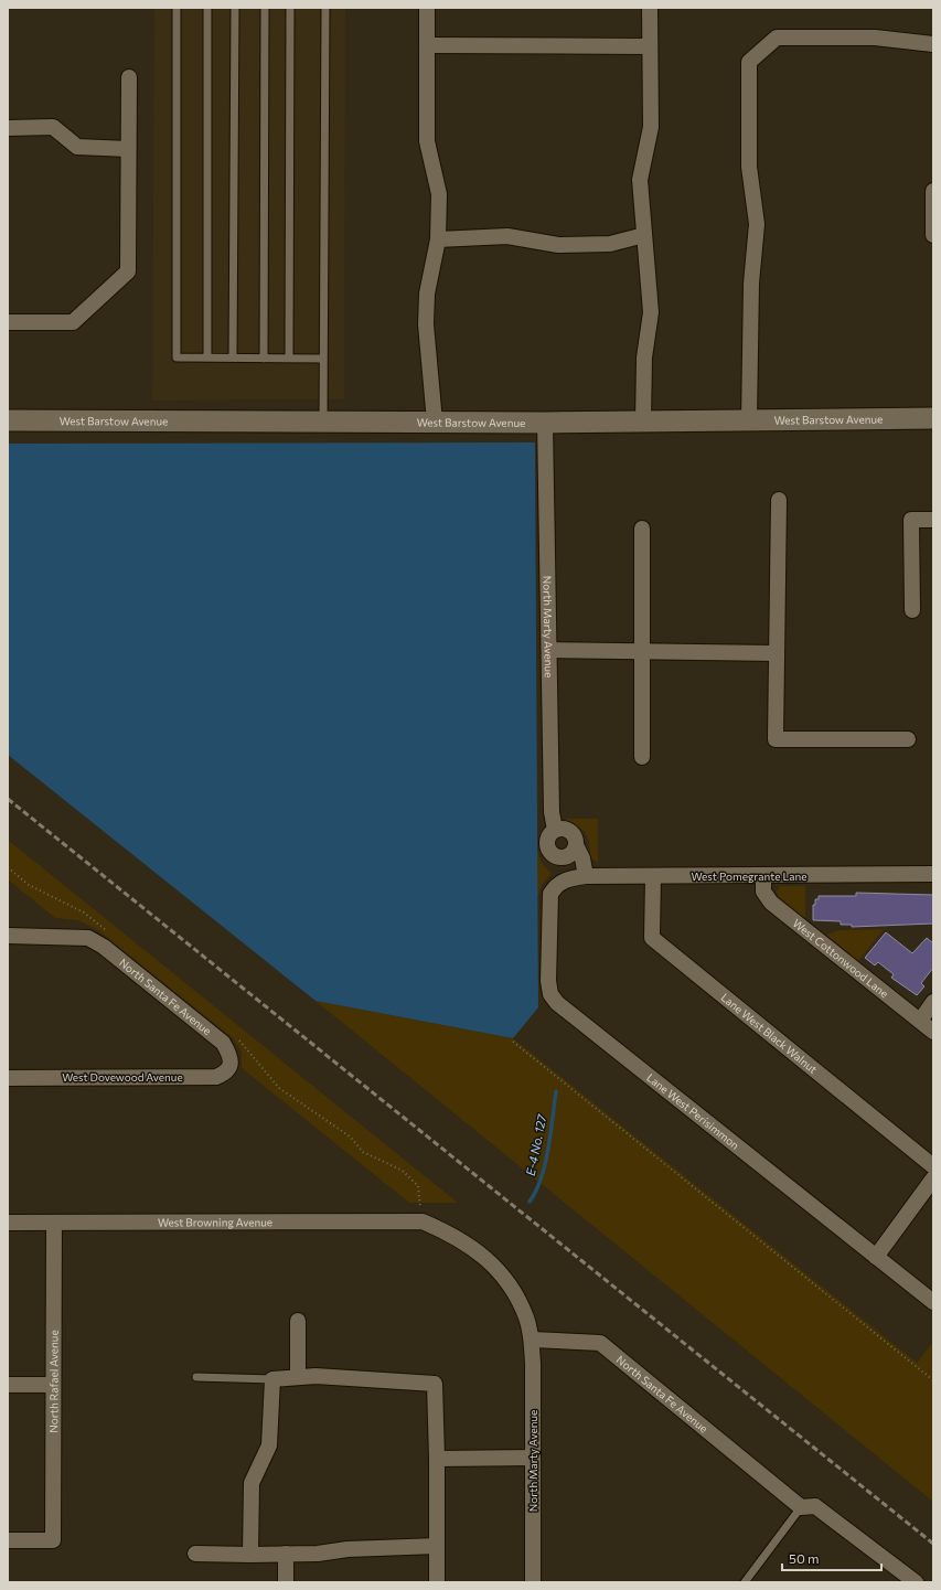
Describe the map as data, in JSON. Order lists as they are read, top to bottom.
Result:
{
  "streets": {
    "street": [
      "West Barstow Avenue",
      "North Marty Avenue",
      "West Pomegrante Lane",
      "West Cottonwood Lane",
      "North Santa Fe Avenue",
      "Lane West Black Walnut",
      "West Dovewood Avenue",
      "Lane West Perisimmon",
      "West Browning Avenue",
      "North Rafael Avenue"
    ]
  },
  "crossings": [
    ["West Barstow Avenue", "North Marty Avenue"],
    ["North Marty Avenue", "North Santa Fe Avenue"],
    ["North Marty Avenue", "West Browning Avenue"],
    ["West Pomegrante Lane", "West Cottonwood Lane"],
    ["West Pomegrante Lane", "Lane West Black Walnut"],
    ["West Pomegrante Lane", "Lane West Perisimmon"],
    ["North Santa Fe Avenue", "West Dovewood Avenue"],
    ["North Santa Fe Avenue", "West Browning Avenue"],
    ["West Browning Avenue", "North Rafael Avenue"]
  ],
  "water": ["E-4 No. 127"],
  "scale_bar": "50 m"
}
